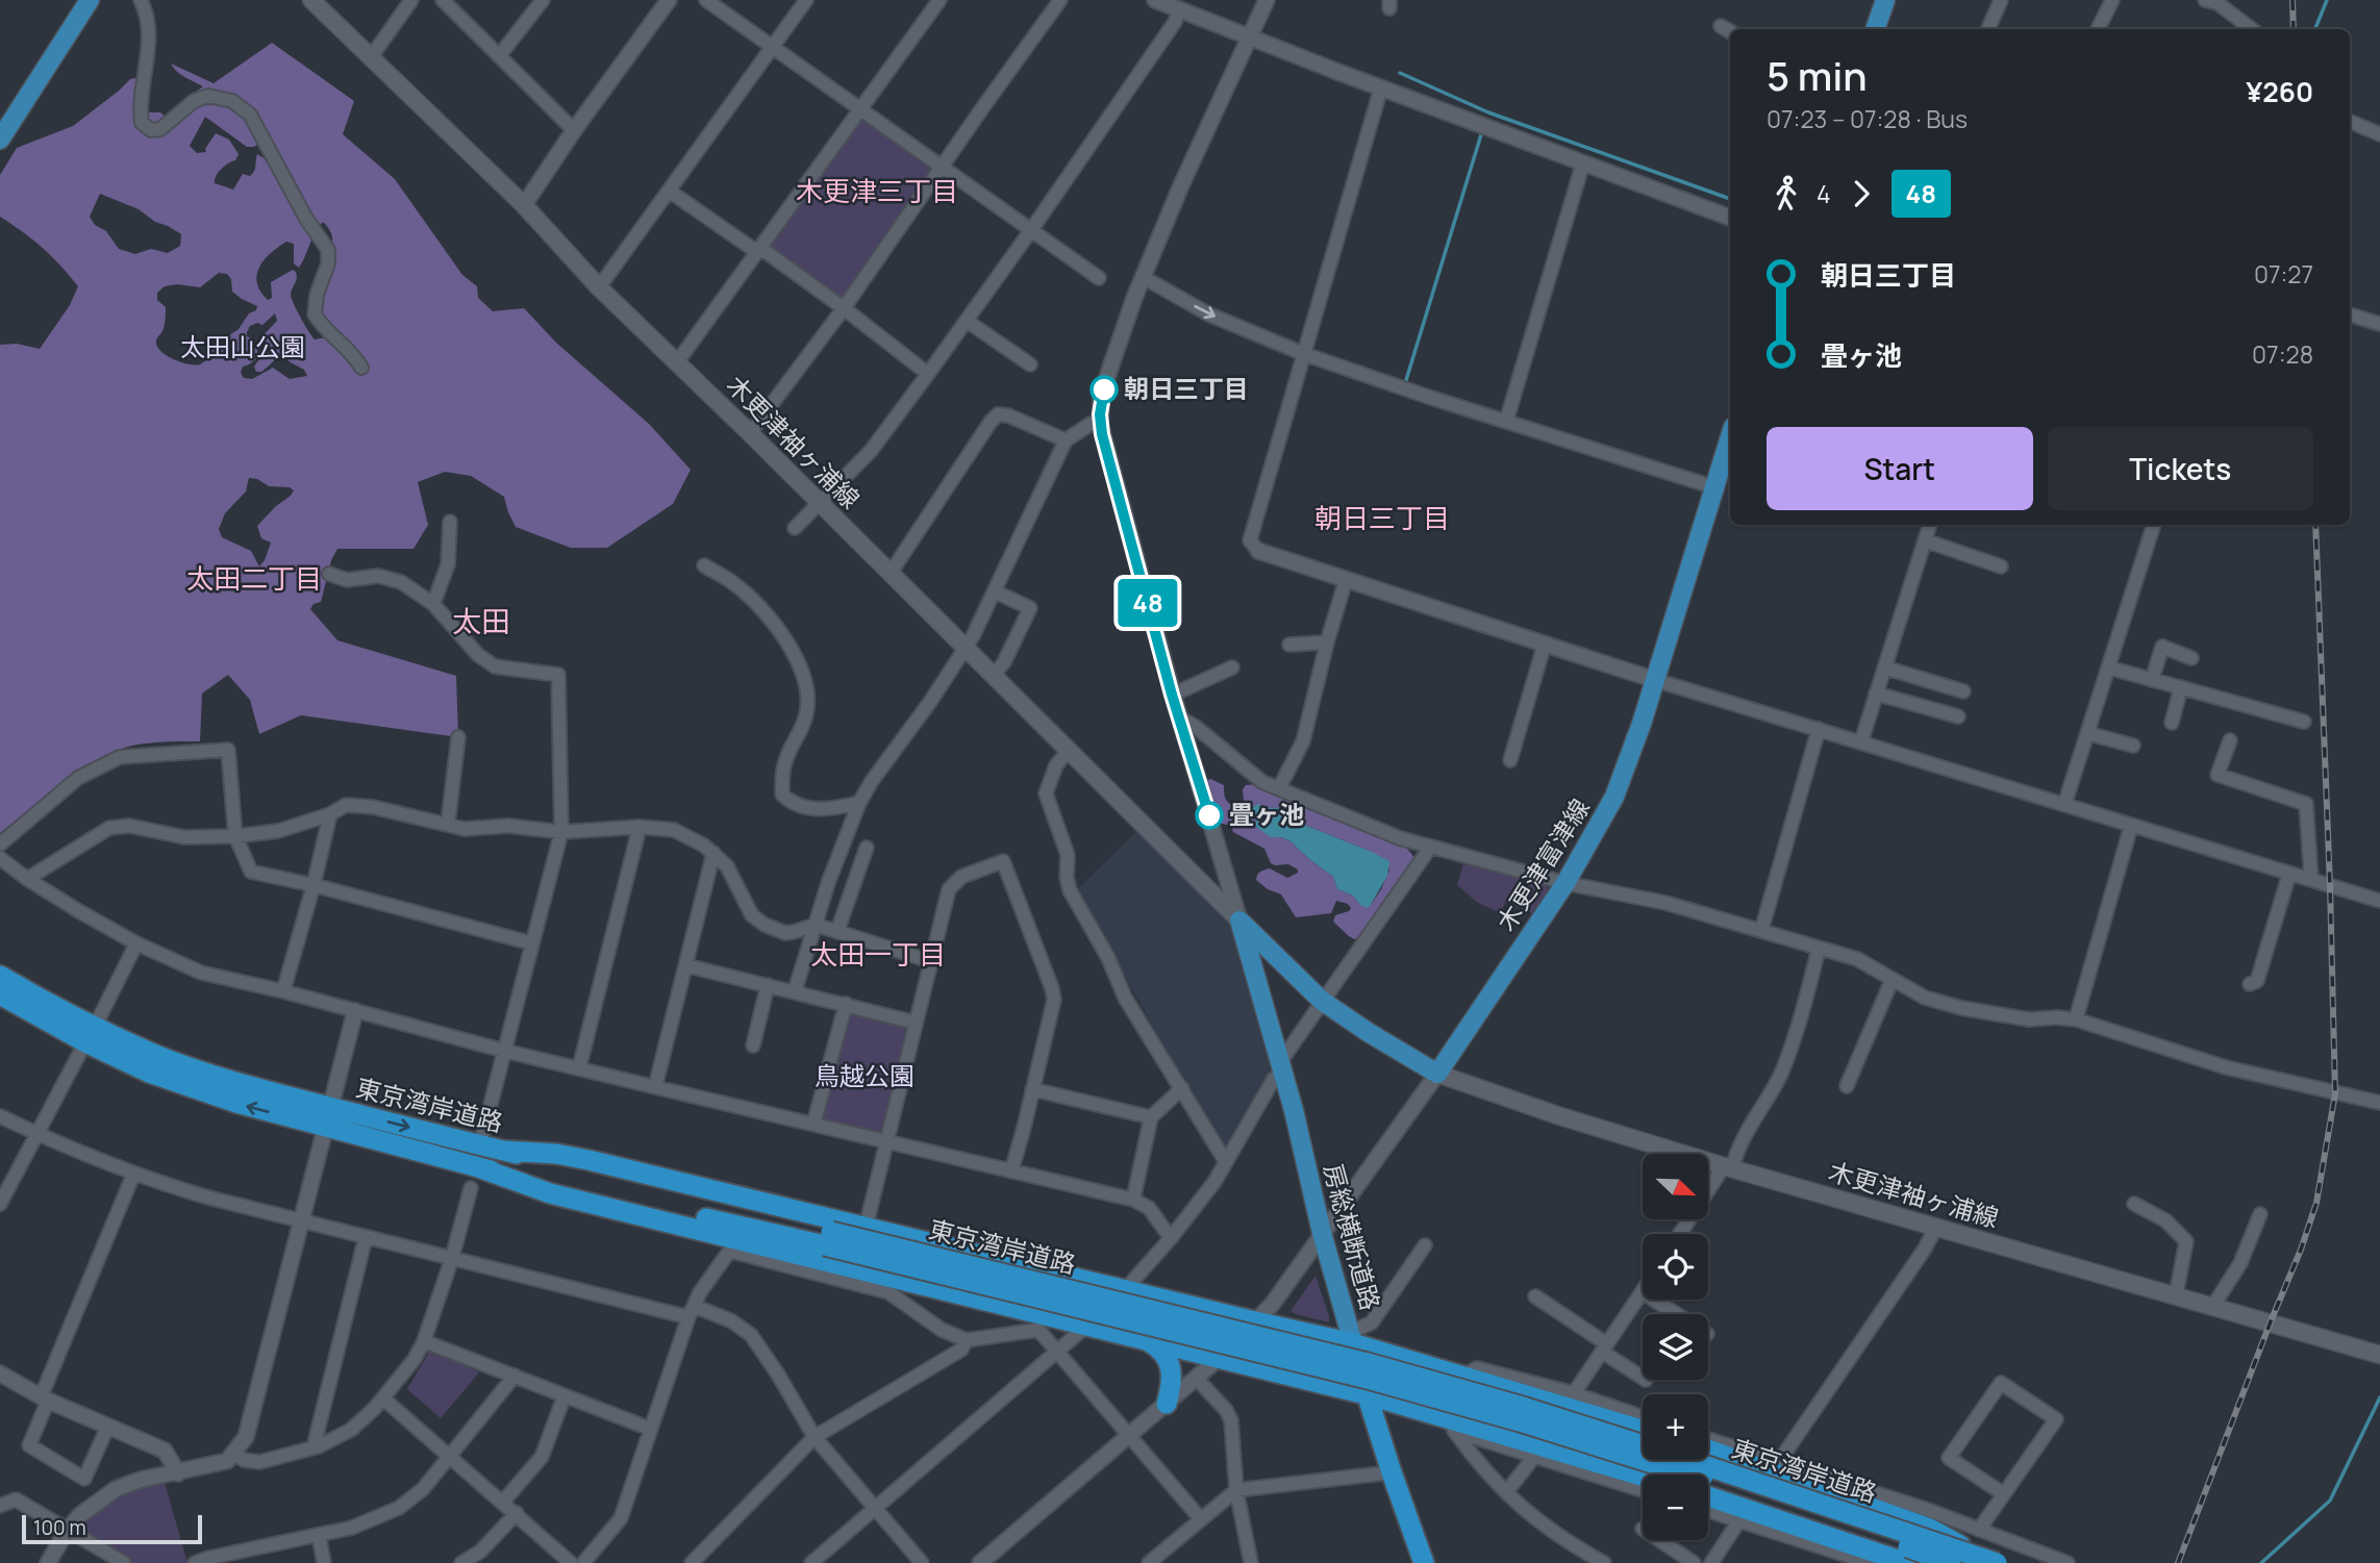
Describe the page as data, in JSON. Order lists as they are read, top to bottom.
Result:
{
  "streets": {
    "highway": ["東京湾岸道路", "房総横断道路"],
    "main road": ["木更津袖ヶ浦線", "木更津富津線"]
  },
  "crossings": [
    ["木更津袖ヶ浦線", "木更津富津線"],
    ["木更津袖ヶ浦線", "房総横断道路"]
  ],
  "districts": [
    "木更津三丁目",
    "朝日三丁目",
    "太田二丁目",
    "太田",
    "太田一丁目"
  ],
  "parks": ["太田山公園", "鳥越公園"],
  "places": ["朝日三丁目", "畳ヶ池"],
  "lines": ["bus line 48"],
  "scale_bar": "100 m",
  "north": "bottom right",
  "page": {
    "on_map": "48",
    "heading": ["5 min", "07:23 – 07:28 · Bus", "¥260"],
    "legs": ["4", "48"],
    "list": [
      {
        "name": "朝日三丁目",
        "value": "07:27"
      },
      {
        "name": "畳ヶ池",
        "value": "07:28"
      }
    ],
    "buttons": ["Start", "Tickets"],
    "map_buttons": ["+", "−"],
    "scale": "100 m"
  }
}
